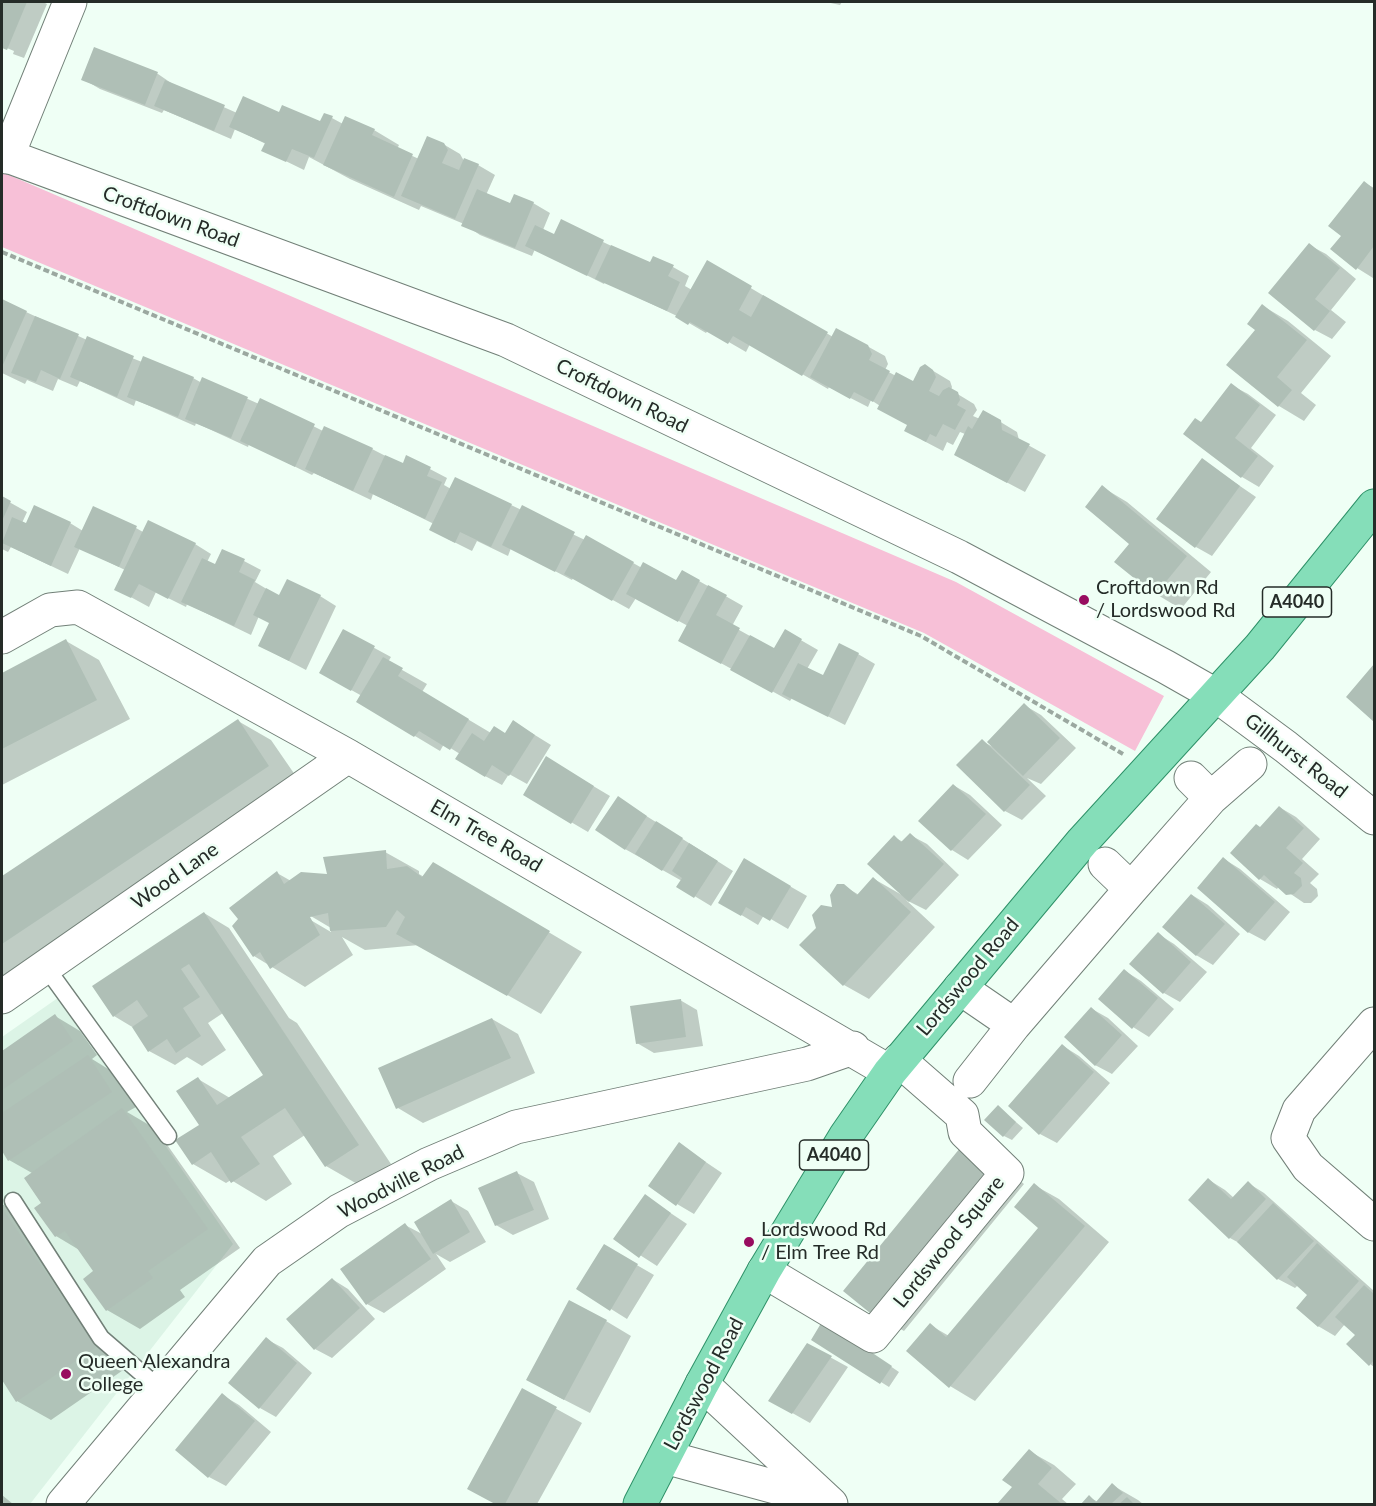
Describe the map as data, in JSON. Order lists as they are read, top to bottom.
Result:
{
  "streets": {
    "main road": ["A4040", "Lordswood Road"],
    "street": [
      "Croftdown Road",
      "Gillhurst Road",
      "Elm Tree Road",
      "Wood Lane",
      "Woodville Road",
      "Lordswood Square"
    ]
  },
  "crossings": [
    ["Croftdown Road", "Gillhurst Road"],
    ["Croftdown Road", "Lordswood Road"],
    ["Gillhurst Road", "Lordswood Road"],
    ["Elm Tree Road", "Wood Lane"],
    ["Elm Tree Road", "Lordswood Road"],
    ["Elm Tree Road", "Woodville Road"],
    ["Elm Tree Road", "Lordswood Square"],
    ["Lordswood Road", "Lordswood Square"]
  ],
  "places": ["Croftdown Rd / Lordswood Rd", "Lordswood Rd / Elm Tree Rd", "Queen Alexandra College"]
}
